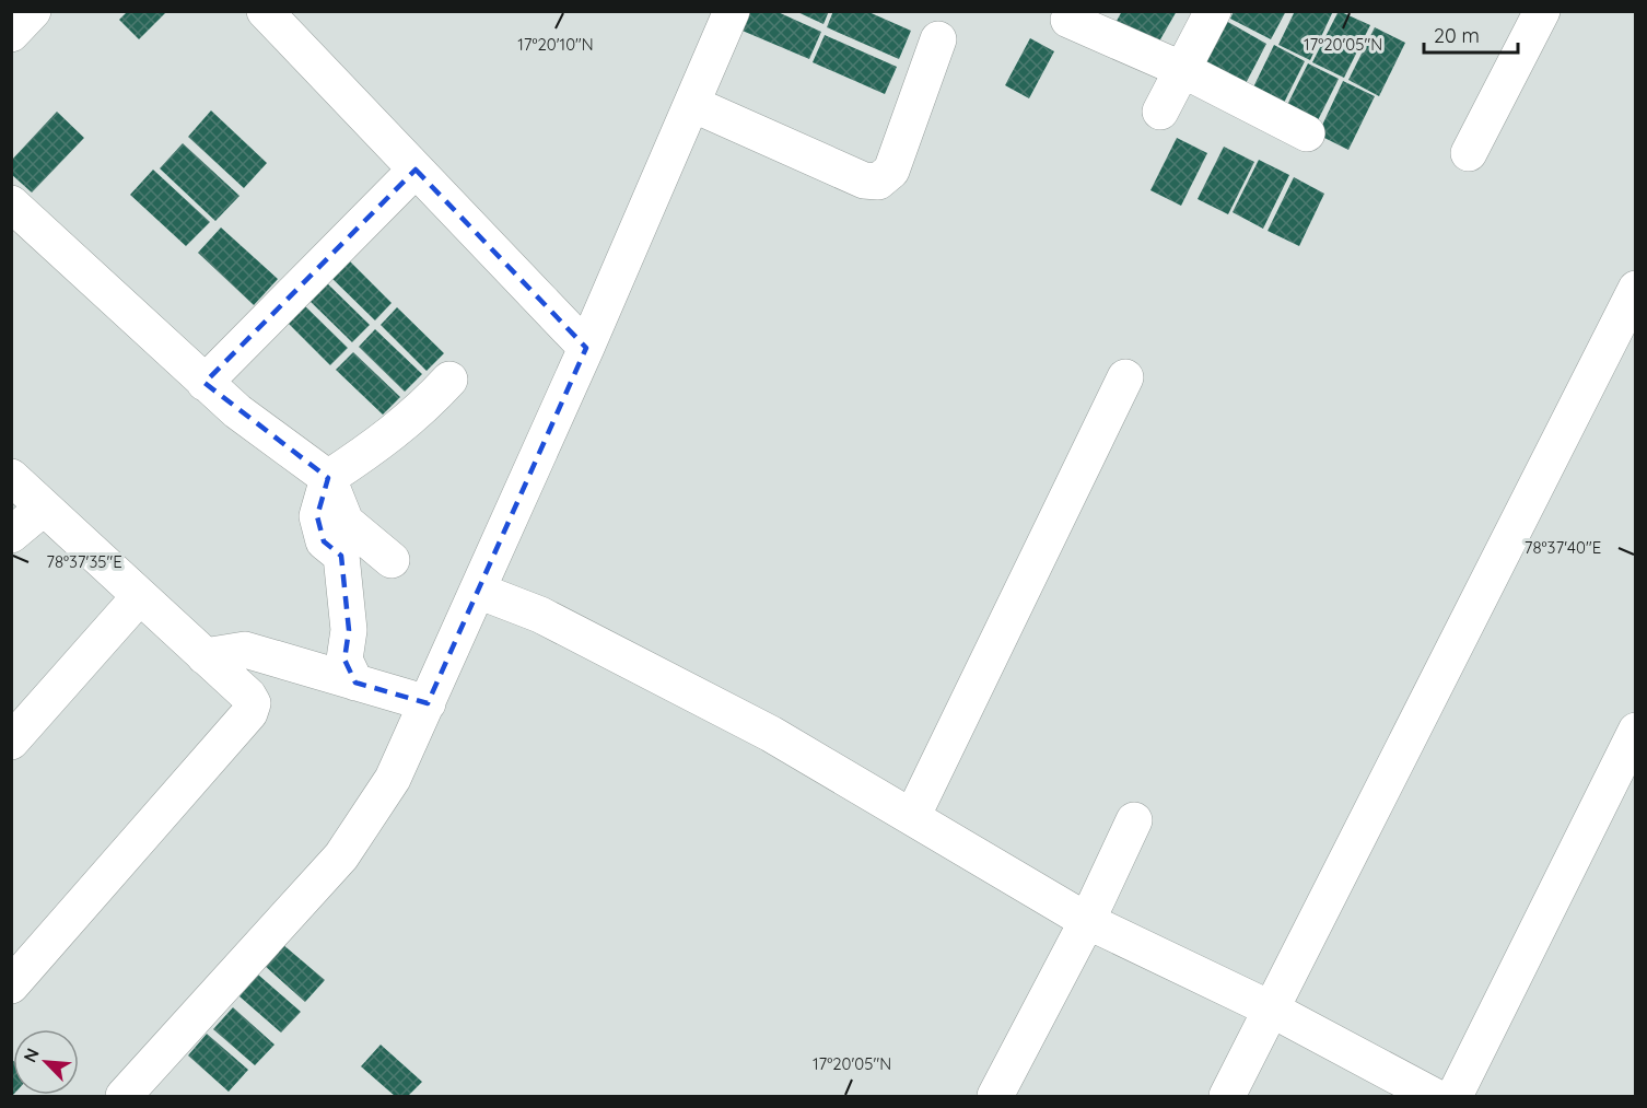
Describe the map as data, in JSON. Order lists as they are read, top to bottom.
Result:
{
  "scale_bar": "20 m",
  "north": "top left",
  "coordinates": [
    "17°20'10\"N",
    "17°20'05\"N",
    "78°37'40\"E",
    "78°37'35\"E"
  ]
}
